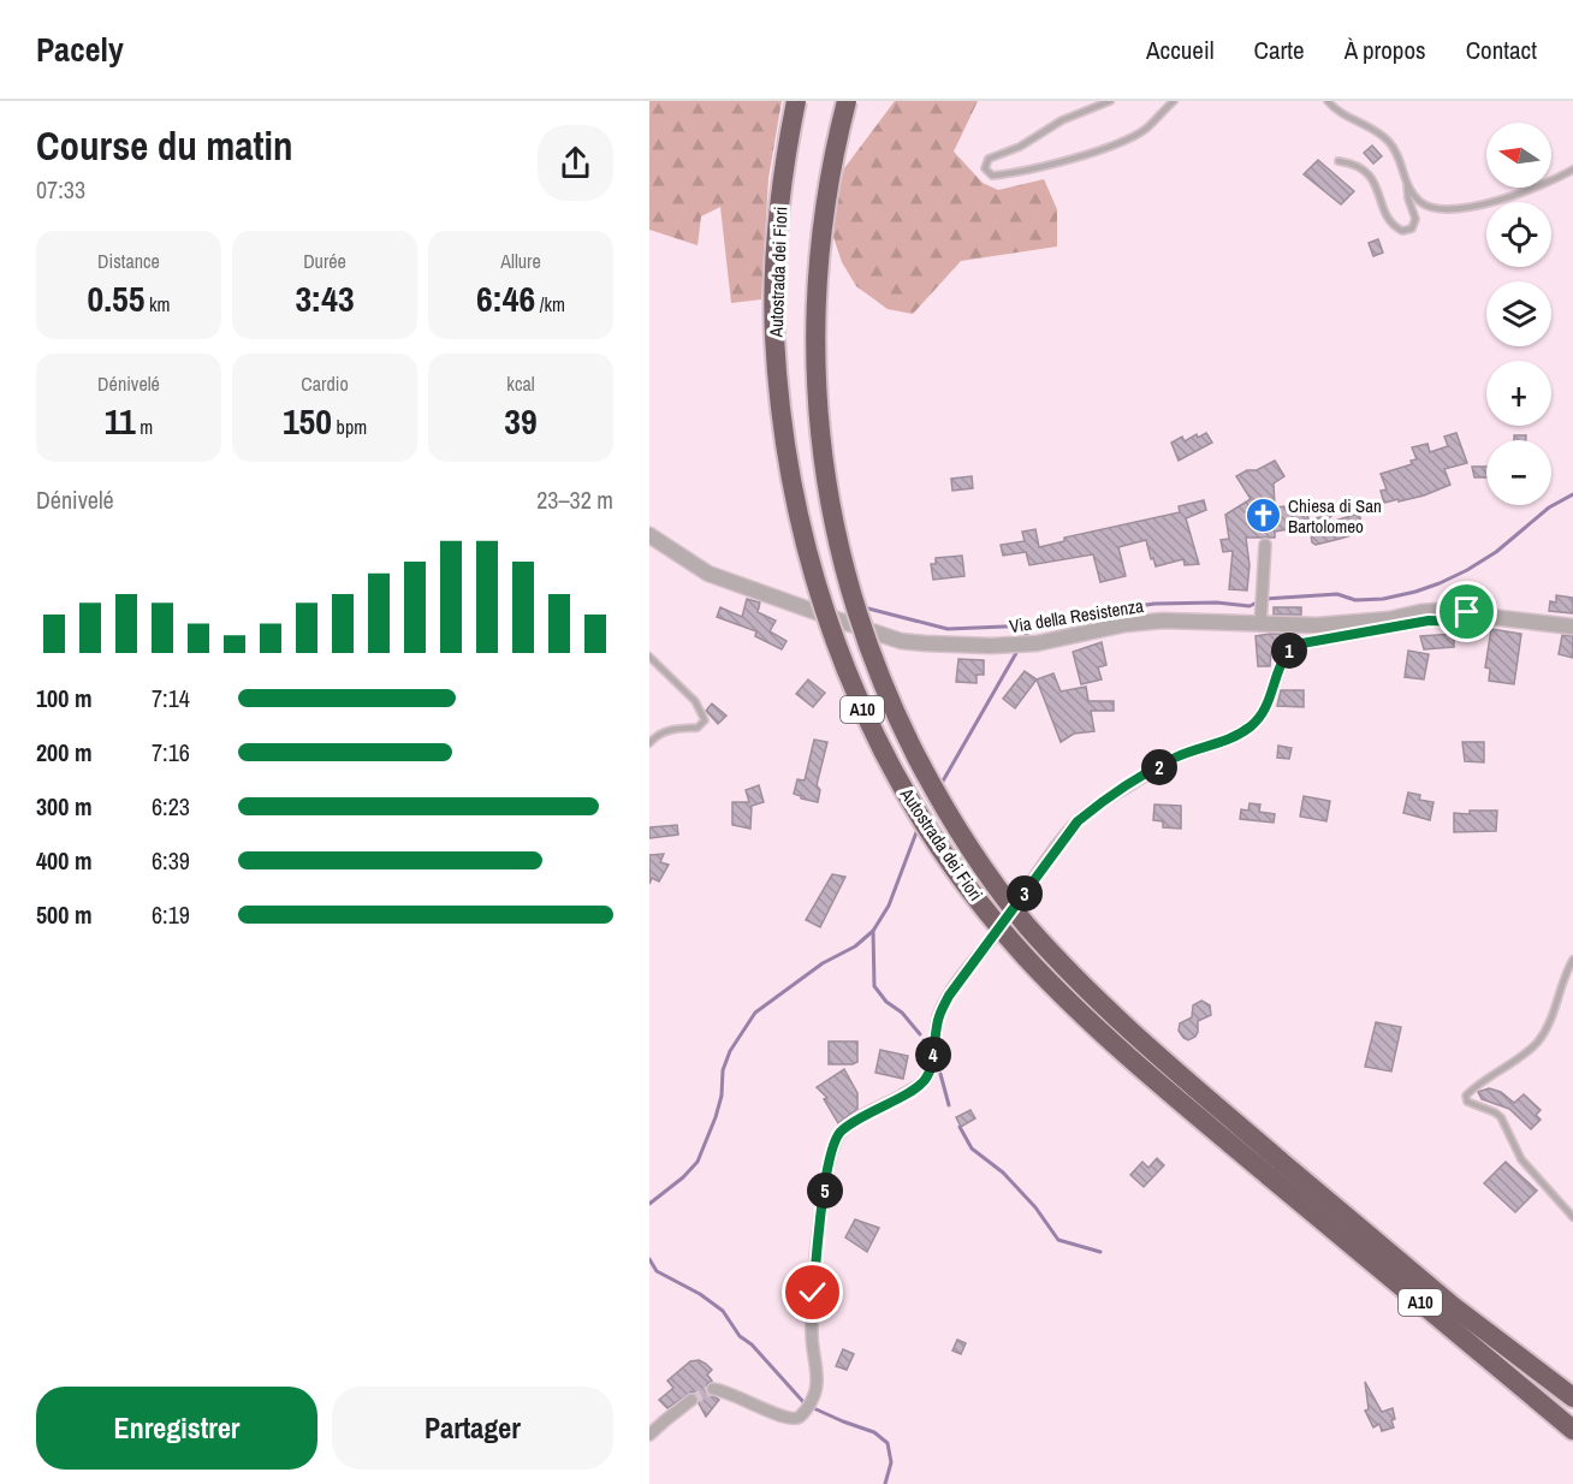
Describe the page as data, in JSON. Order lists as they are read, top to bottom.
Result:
{
  "streets": {
    "highway": ["Autostrada dei Fiori", "A10"],
    "street": ["Via della Resistenza"]
  },
  "places": {
    "church": ["Chiesa di San Bartolomeo"]
  },
  "north": "left",
  "page": {
    "header": "Pacely",
    "nav": [
      "Accueil",
      "Carte",
      "À propos",
      "Contact"
    ],
    "heading": ["Course du matin", "07:33"],
    "map_buttons": ["+", "−"],
    "stats": [
      ["Distance", "0.55 km"],
      ["Durée", "3:43"],
      ["Allure", "6:46 /km"],
      ["Dénivelé", "11 m"],
      ["Cardio", "150 bpm"],
      ["kcal", "39"]
    ],
    "chart": ["Dénivelé", "23–32 m"],
    "pins": [
      "1",
      "2",
      "3",
      "4",
      "5"
    ],
    "list": [
      {
        "name": "100 m",
        "note": "7:14"
      },
      {
        "name": "200 m",
        "note": "7:16"
      },
      {
        "name": "300 m",
        "note": "6:23"
      },
      {
        "name": "400 m",
        "note": "6:39"
      },
      {
        "name": "500 m",
        "note": "6:19"
      }
    ],
    "buttons": ["Enregistrer", "Partager"]
  }
}
